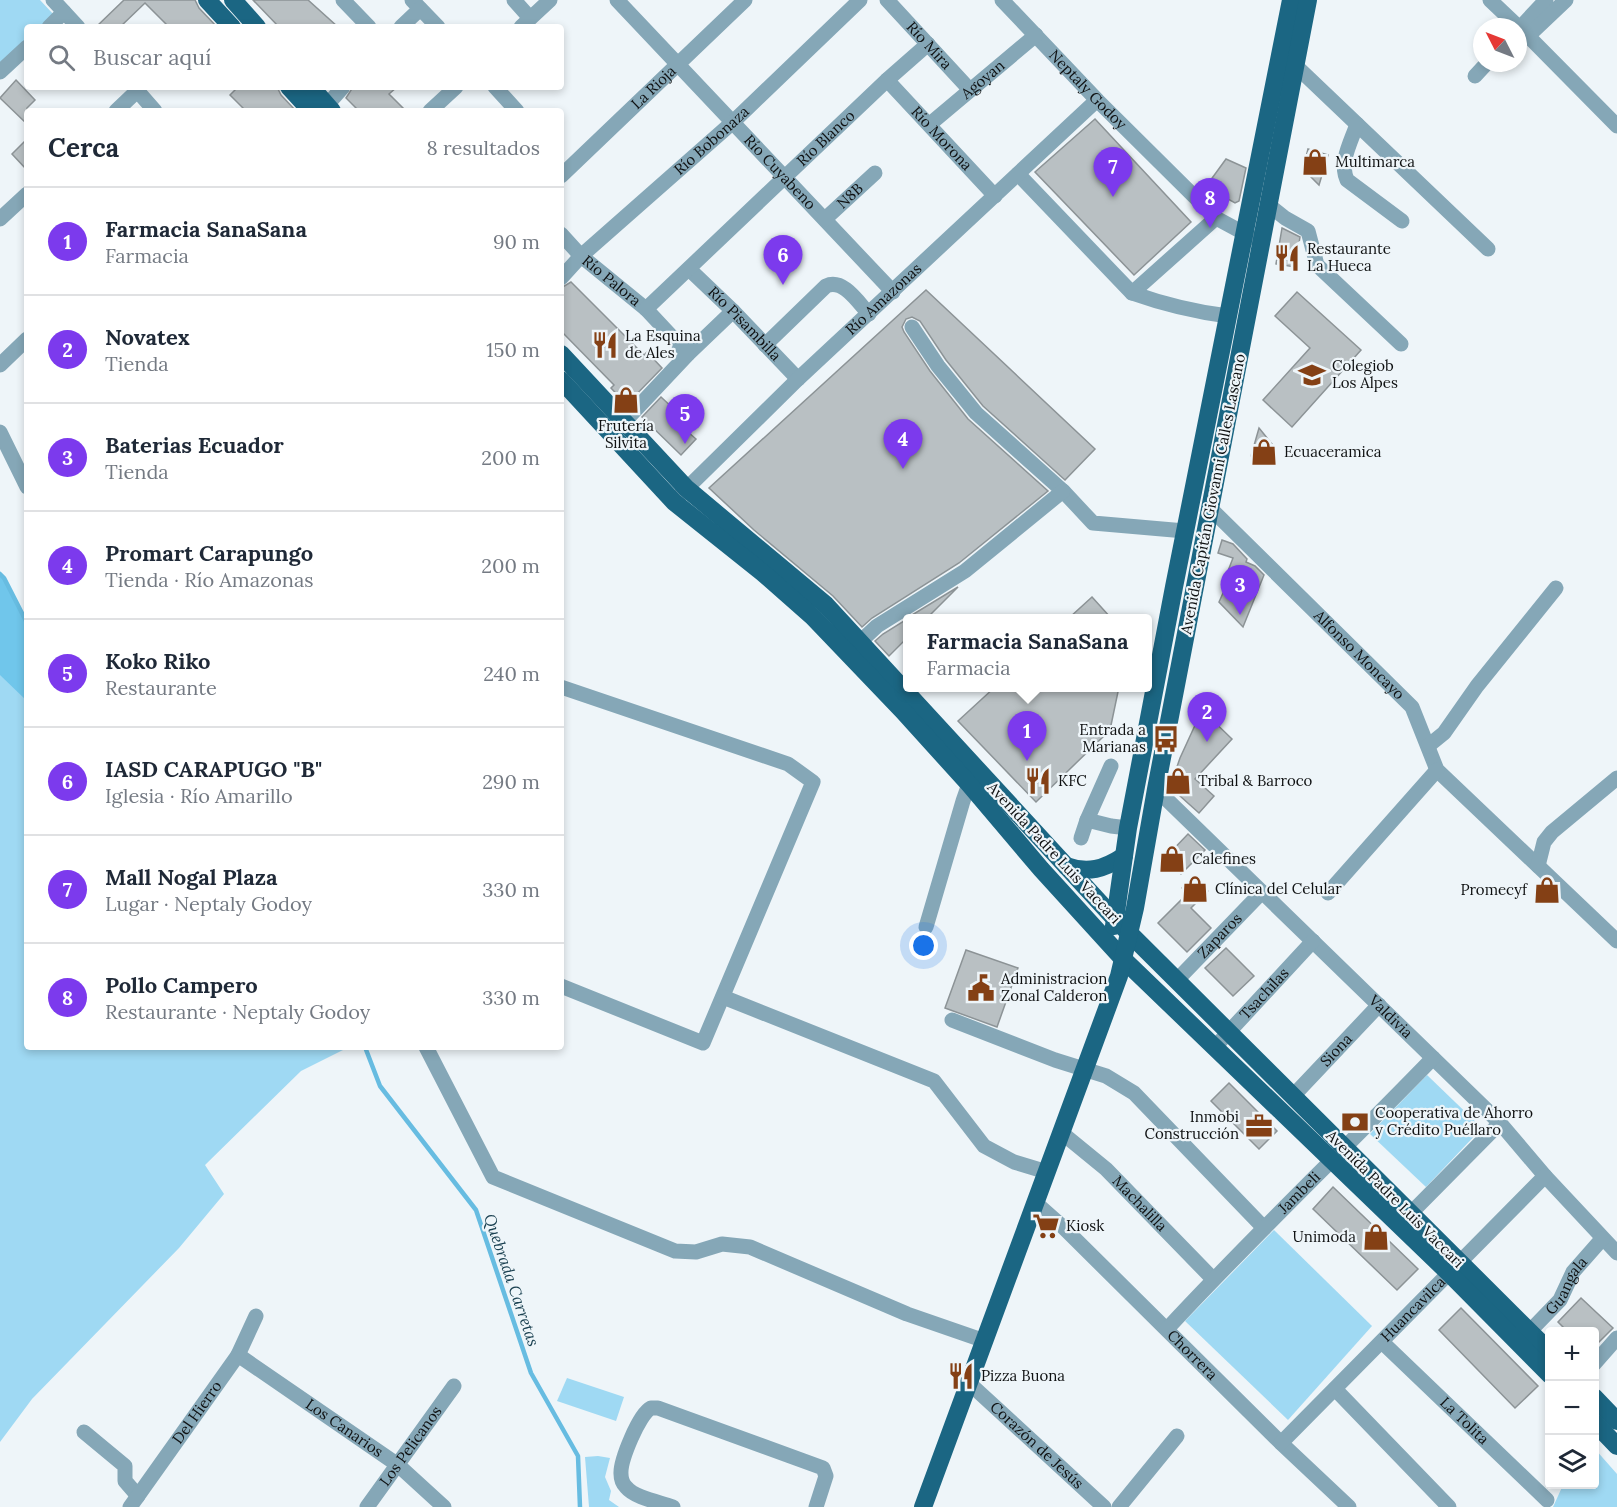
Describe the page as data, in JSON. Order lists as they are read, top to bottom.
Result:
{
  "streets": {
    "main road": ["Avenida Capitán Giovanni Calles Lascano", "Avenida Padre Luis Vaccari"],
    "street": [
      "Río Mira",
      "Agoyan",
      "La Rioja",
      "Neptaly Godoy",
      "Río Morona",
      "Río Blanco",
      "Río Bobonaza",
      "Río Cuyabeno",
      "N8B",
      "Río Palora",
      "Río Amazonas",
      "Río Pisambilla",
      "Alfonso Moncayo",
      "Zaparos",
      "Tsachilas",
      "Valdivia",
      "Siona",
      "Jambeli",
      "Machalilla",
      "Guangala",
      "Huancavilca",
      "Chorrera",
      "Del Hierro",
      "La Tolita",
      "Los Canarios",
      "Corazón de Jesús",
      "Los Pelicanos"
    ]
  },
  "crossings": [
    ["Río Mira", "Agoyan"],
    ["Río Mira", "Río Blanco"],
    ["Agoyan", "Neptaly Godoy"],
    ["Agoyan", "Río Morona"],
    ["La Rioja", "Río Cuyabeno"],
    ["Neptaly Godoy", "Río Amazonas"],
    ["Neptaly Godoy", "Avenida Capitán Giovanni Calles Lascano"],
    ["Río Morona", "Río Blanco"],
    ["Río Morona", "Río Amazonas"],
    ["Río Blanco", "Río Cuyabeno"],
    ["Río Blanco", "Río Palora"],
    ["Río Blanco", "Río Pisambilla"],
    ["Río Bobonaza", "Río Cuyabeno"],
    ["Río Bobonaza", "Río Palora"],
    ["Río Cuyabeno", "N8B"],
    ["Río Cuyabeno", "Río Amazonas"],
    ["Río Amazonas", "Río Pisambilla"],
    ["Río Amazonas", "Avenida Padre Luis Vaccari"],
    ["Avenida Capitán Giovanni Calles Lascano", "Alfonso Moncayo"],
    ["Avenida Capitán Giovanni Calles Lascano", "Avenida Padre Luis Vaccari"],
    ["Avenida Capitán Giovanni Calles Lascano", "Valdivia"],
    ["Avenida Capitán Giovanni Calles Lascano", "Machalilla"],
    ["Avenida Capitán Giovanni Calles Lascano", "Chorrera"],
    ["Avenida Capitán Giovanni Calles Lascano", "Corazón de Jesús"],
    ["Avenida Padre Luis Vaccari", "Zaparos"],
    ["Avenida Padre Luis Vaccari", "Tsachilas"],
    ["Avenida Padre Luis Vaccari", "Siona"],
    ["Avenida Padre Luis Vaccari", "Jambeli"],
    ["Avenida Padre Luis Vaccari", "Guangala"],
    ["Avenida Padre Luis Vaccari", "Huancavilca"],
    ["Zaparos", "Valdivia"],
    ["Tsachilas", "Valdivia"],
    ["Valdivia", "Siona"],
    ["Valdivia", "Jambeli"],
    ["Valdivia", "Guangala"],
    ["Valdivia", "Huancavilca"],
    ["Jambeli", "Machalilla"],
    ["Jambeli", "Chorrera"],
    ["Huancavilca", "Chorrera"],
    ["Huancavilca", "La Tolita"],
    ["Del Hierro", "Los Canarios"],
    ["Los Canarios", "Los Pelicanos"]
  ],
  "water": ["Quebrada Carretas"],
  "places": {
    "shop": [
      "Multimarca",
      "Frutería Silvita",
      "Ecuaceramica",
      "Tribal & Barroco",
      "Calefines",
      "Clínica del Celular",
      "Promecyf",
      "Unimoda"
    ],
    "restaurant": [
      "Restaurante La Hueca",
      "La Esquina de Ales",
      "KFC",
      "Pizza Buona"
    ],
    "school or university": ["Colegiob Los Alpes"],
    "bus stop": ["Entrada a Marianas"],
    "public building": ["Administracion Zonal Calderon"],
    "bank": ["Cooperativa de Ahorro y Crédito Puéllaro"],
    "office": ["Inmobi Construcción"],
    "supermarket": ["Kiosk"]
  },
  "north": "top left",
  "page": {
    "search": "Buscar aquí",
    "heading": ["Cerca", "8 resultados"],
    "pins": [
      "7",
      "8",
      "6",
      "5",
      "4",
      "3",
      "2",
      "1"
    ],
    "list": [
      {
        "mark": "1",
        "name": "Farmacia SanaSana",
        "note": "Farmacia",
        "value": "90 m"
      },
      {
        "mark": "2",
        "name": "Novatex",
        "note": "Tienda",
        "value": "150 m"
      },
      {
        "mark": "3",
        "name": "Baterias Ecuador",
        "note": "Tienda",
        "value": "200 m"
      },
      {
        "mark": "4",
        "name": "Promart Carapungo",
        "note": "Tienda · Río Amazonas",
        "value": "200 m"
      },
      {
        "mark": "5",
        "name": "Koko Riko",
        "note": "Restaurante",
        "value": "240 m"
      },
      {
        "mark": "6",
        "name": "IASD CARAPUGO \"B\"",
        "note": "Iglesia · Río Amarillo",
        "value": "290 m"
      },
      {
        "mark": "7",
        "name": "Mall Nogal Plaza",
        "note": "Lugar · Neptaly Godoy",
        "value": "330 m"
      },
      {
        "mark": "8",
        "name": "Pollo Campero",
        "note": "Restaurante · Neptaly Godoy",
        "value": "330 m"
      }
    ],
    "popup": ["Farmacia SanaSana", "Farmacia"],
    "map_buttons": ["+", "−"]
  }
}
